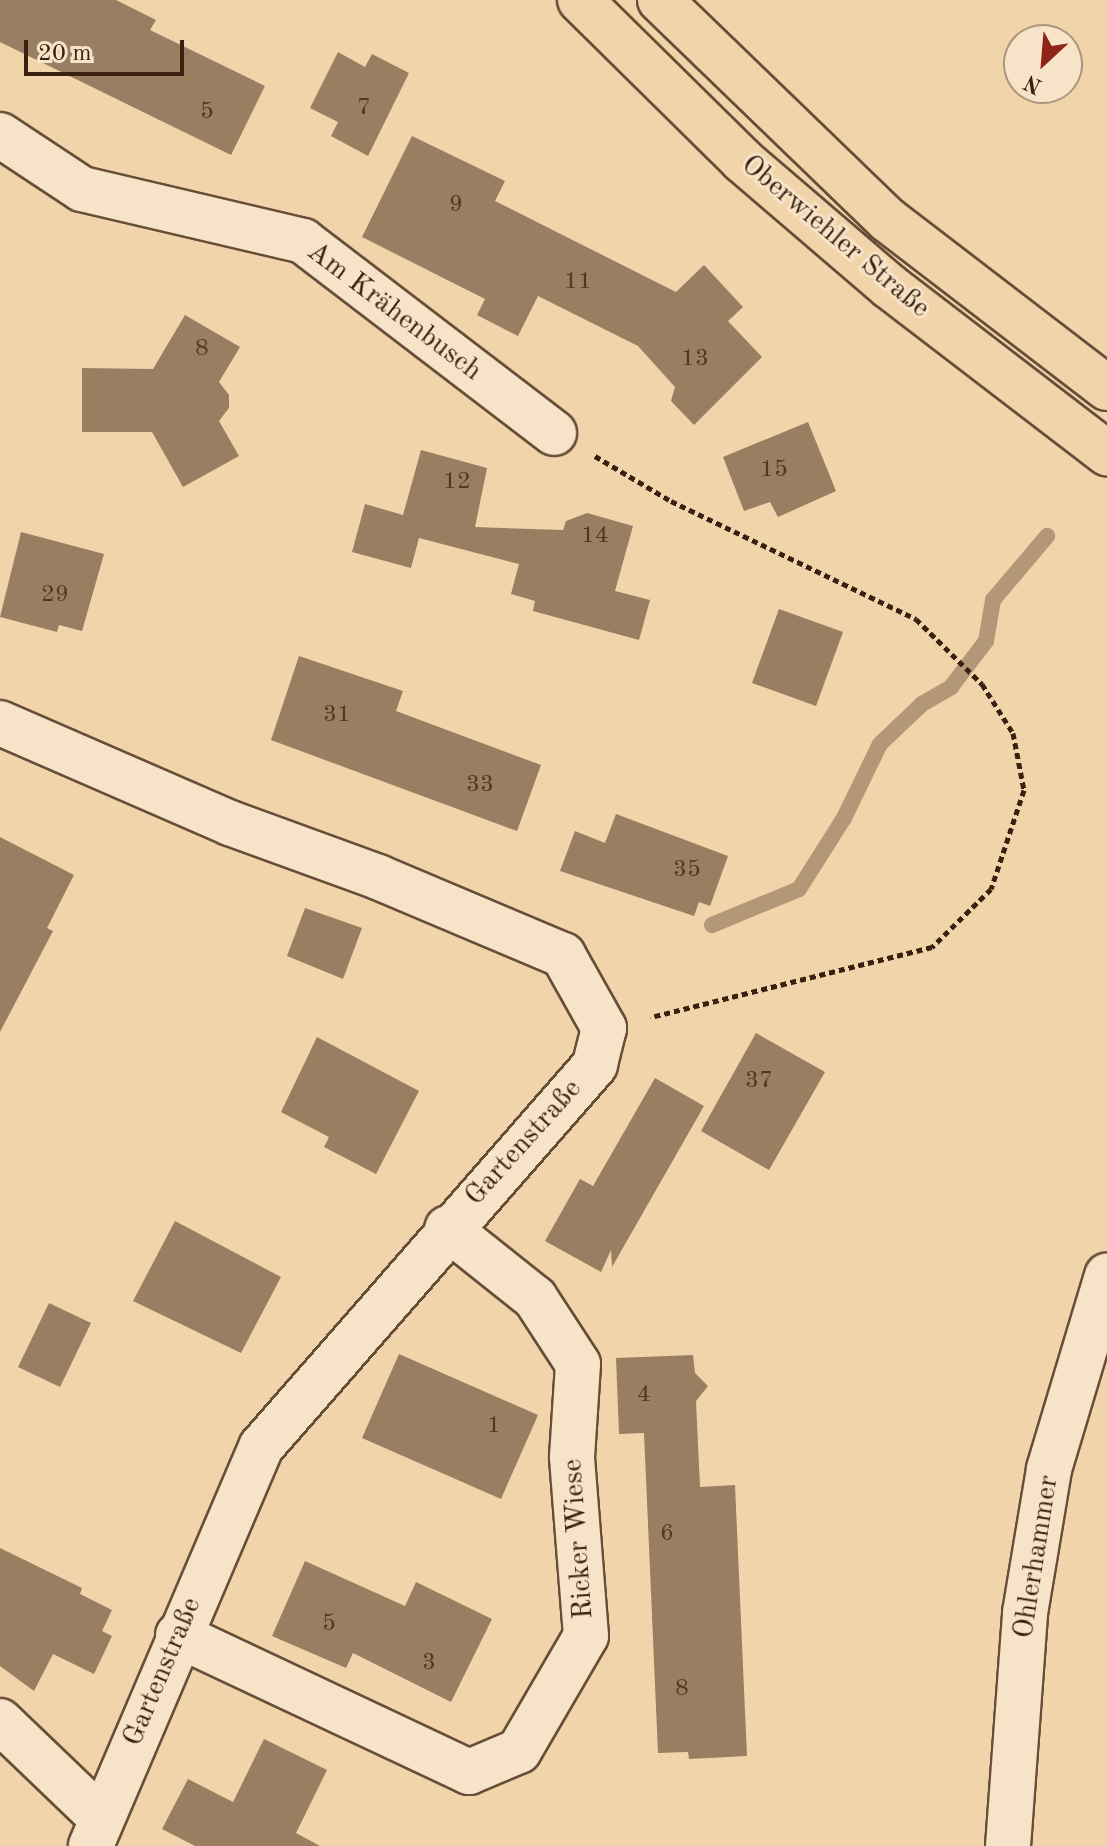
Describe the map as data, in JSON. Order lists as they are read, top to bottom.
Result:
{
  "streets": {
    "main road": ["Oberwiehler Straße"],
    "street": [
      "Am Krähenbusch",
      "Gartenstraße",
      "Ricker Wiese",
      "Ohlerhammer"
    ]
  },
  "crossings": [
    ["Gartenstraße", "Ricker Wiese"]
  ],
  "house_numbers": [
    "7",
    "5",
    "9",
    "11",
    "8",
    "13",
    "15",
    "12",
    "14",
    "29",
    "31",
    "33",
    "35",
    "37",
    "4",
    "1",
    "6",
    "5",
    "3",
    "8"
  ],
  "scale_bar": "20 m",
  "north": "bottom left"
}
